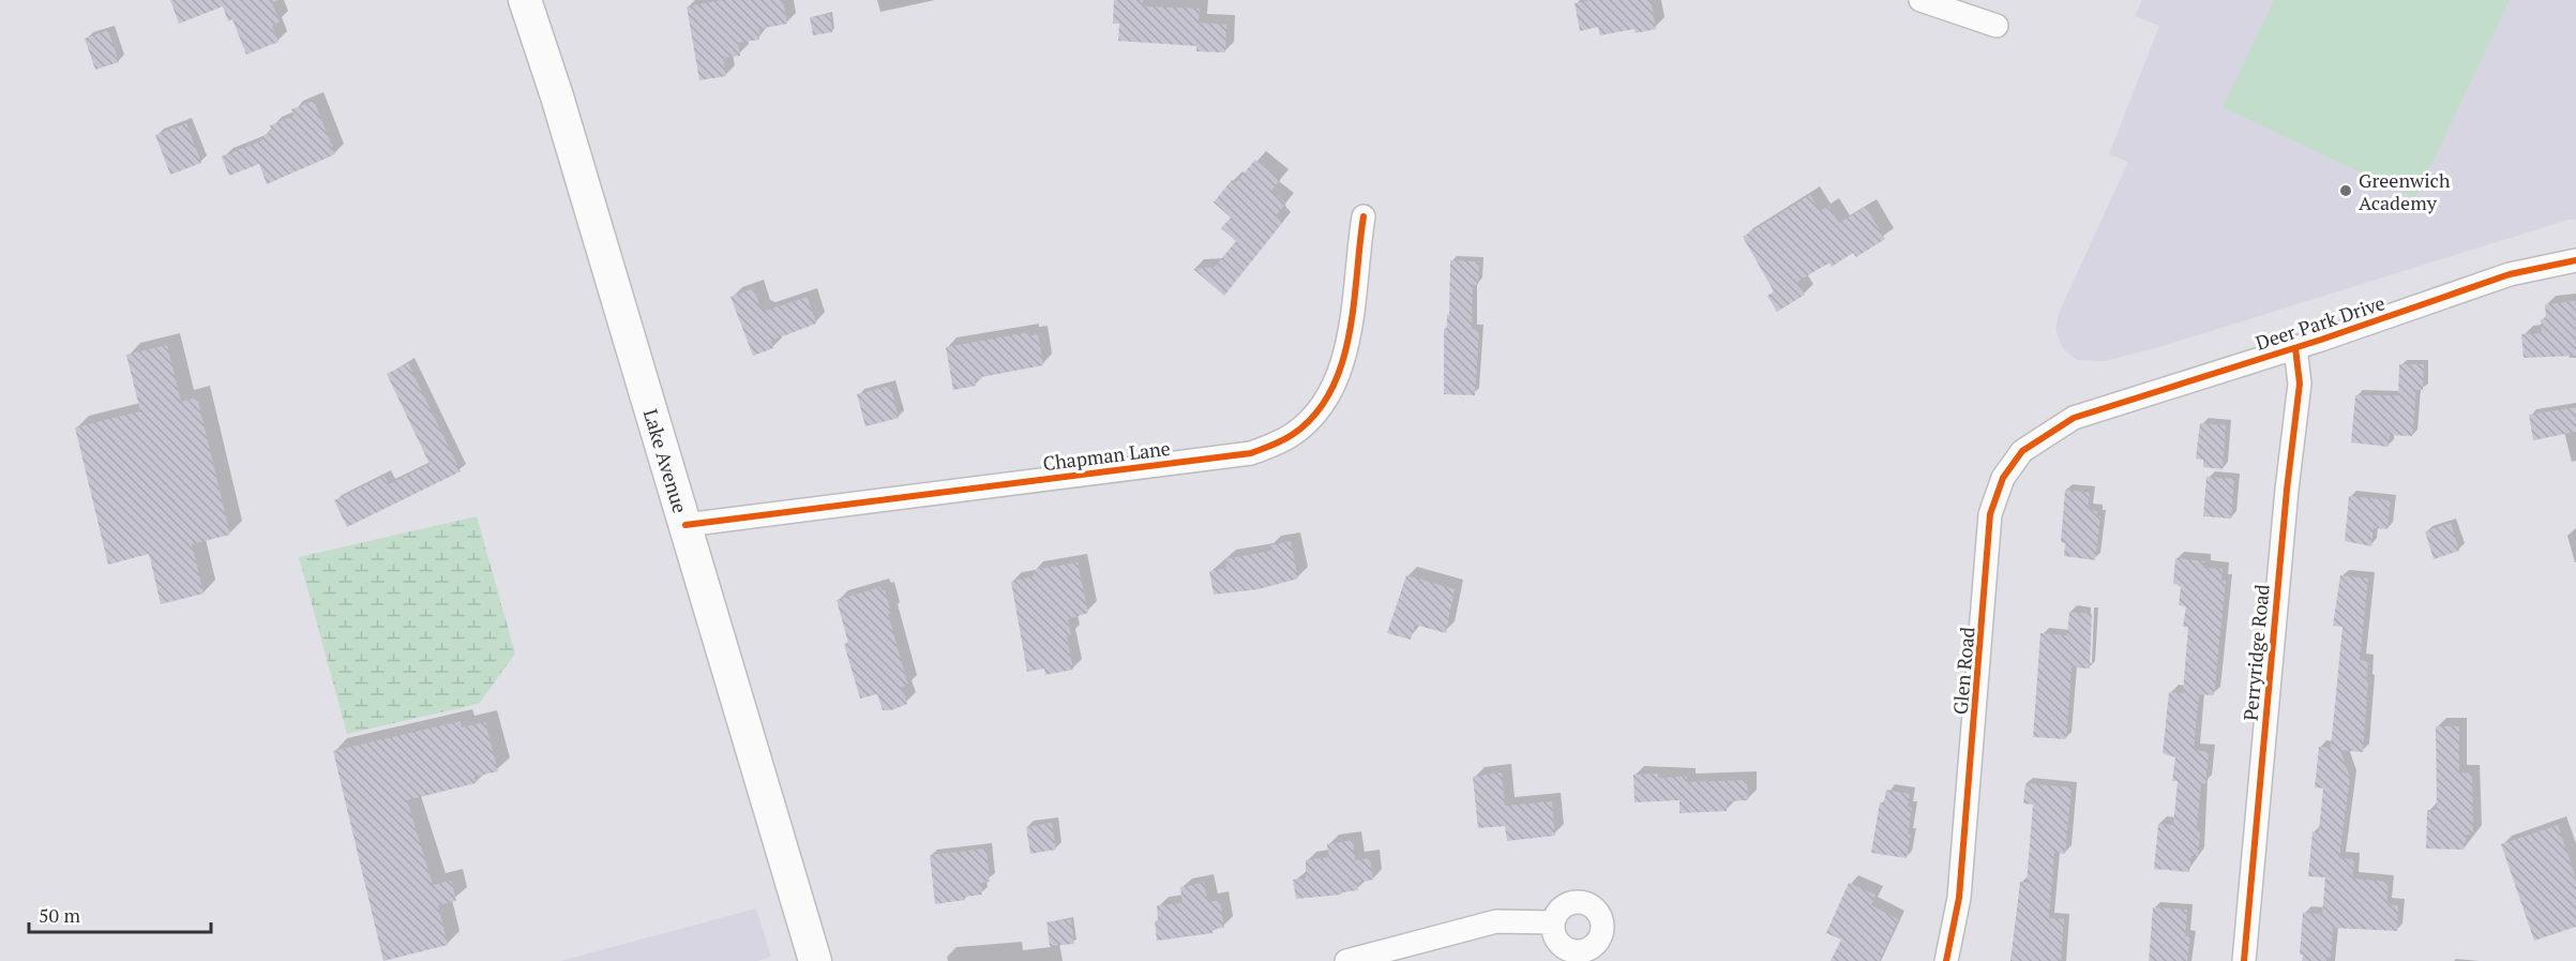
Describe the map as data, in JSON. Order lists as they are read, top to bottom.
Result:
{
  "streets": {
    "main road": ["Lake Avenue"],
    "street": [
      "Deer Park Drive",
      "Chapman Lane",
      "Perryridge Road",
      "Glen Road"
    ]
  },
  "crossings": [
    ["Deer Park Drive", "Perryridge Road"],
    ["Deer Park Drive", "Glen Road"],
    ["Chapman Lane", "Lake Avenue"]
  ],
  "places": ["Greenwich Academy"],
  "scale_bar": "50 m"
}
